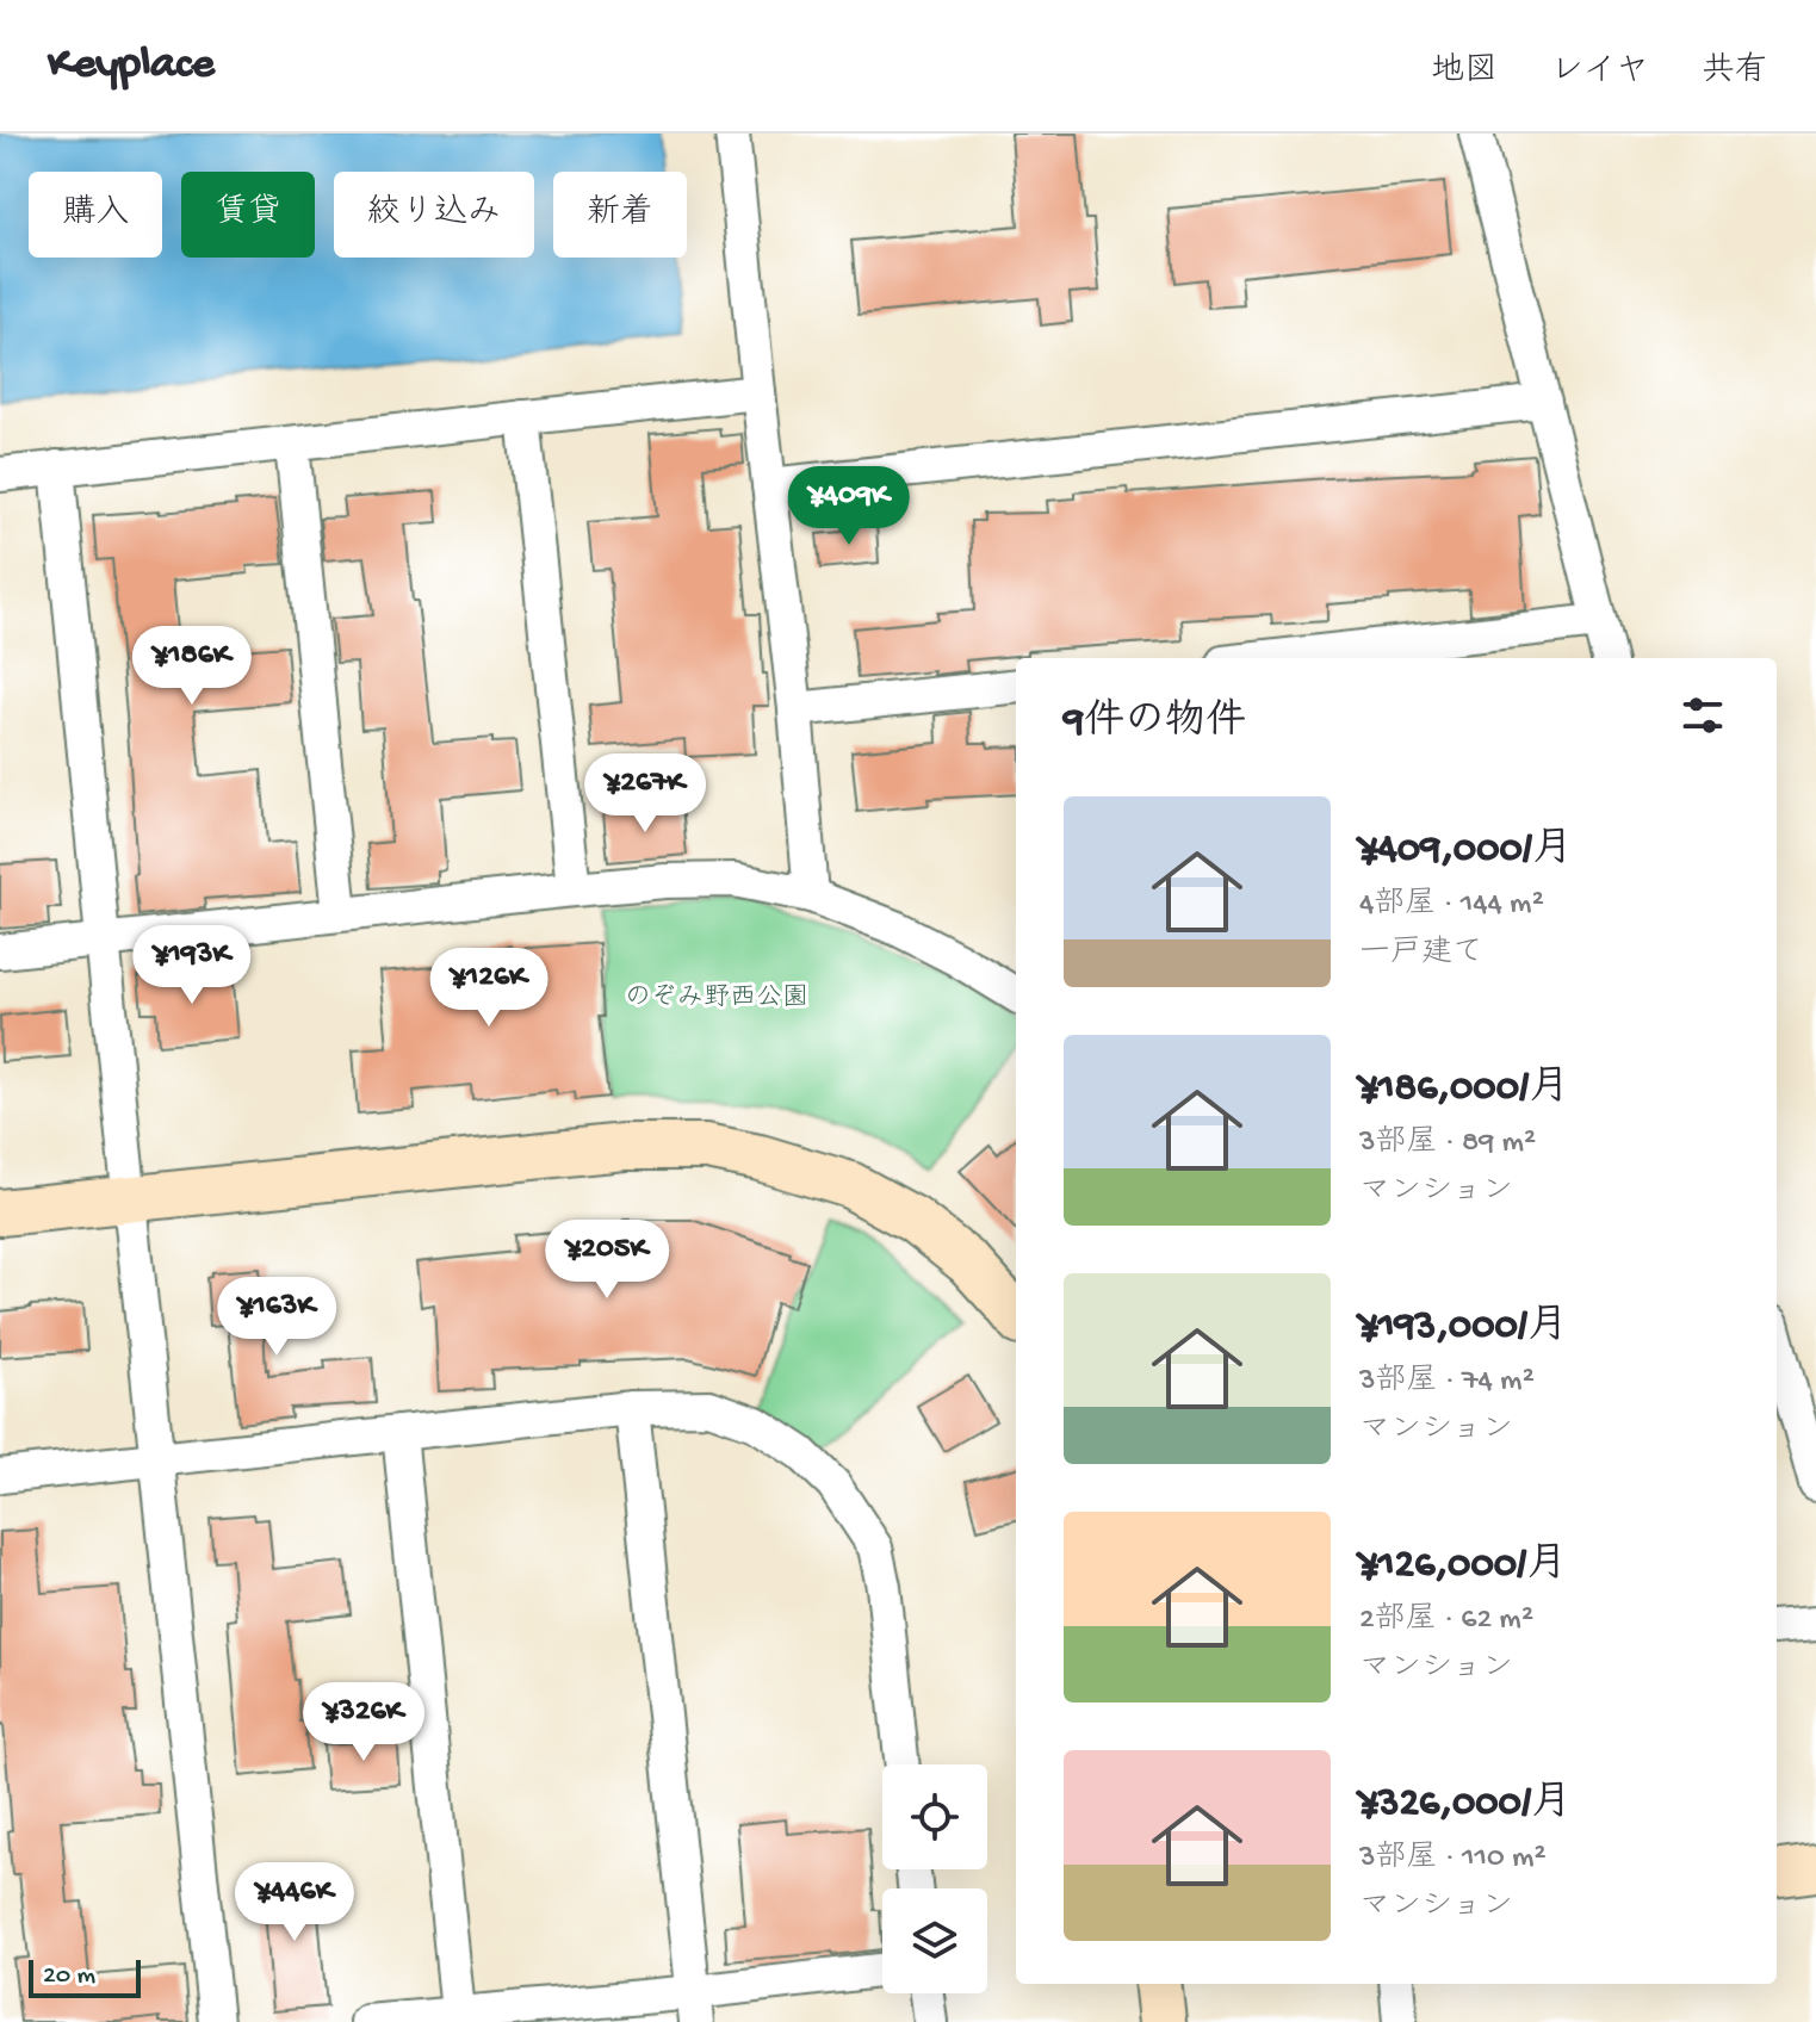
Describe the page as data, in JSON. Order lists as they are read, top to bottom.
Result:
{
  "parks": ["のぞみ野西公園"],
  "scale_bar": "20 m",
  "page": {
    "header": "Keyplace",
    "nav": ["地図", "レイヤ", "共有"],
    "chip": [
      "購入",
      "賃貸",
      "絞り込み",
      "新着"
    ],
    "price": [
      "¥409K",
      "¥186K",
      "¥267K",
      "¥193K",
      "¥126K",
      "¥205K",
      "¥163K",
      "¥326K",
      "¥446K"
    ],
    "heading": "9件の物件",
    "list": [
      {
        "name": "¥409,000/月",
        "note": "4部屋 · 144 m² · 一戸建て"
      },
      {
        "name": "¥186,000/月",
        "note": "3部屋 · 89 m² · マンション"
      },
      {
        "name": "¥193,000/月",
        "note": "3部屋 · 74 m² · マンション"
      },
      {
        "name": "¥126,000/月",
        "note": "2部屋 · 62 m² · マンション"
      },
      {
        "name": "¥326,000/月",
        "note": "3部屋 · 110 m² · マンション"
      }
    ],
    "scale": "20 m"
  }
}
